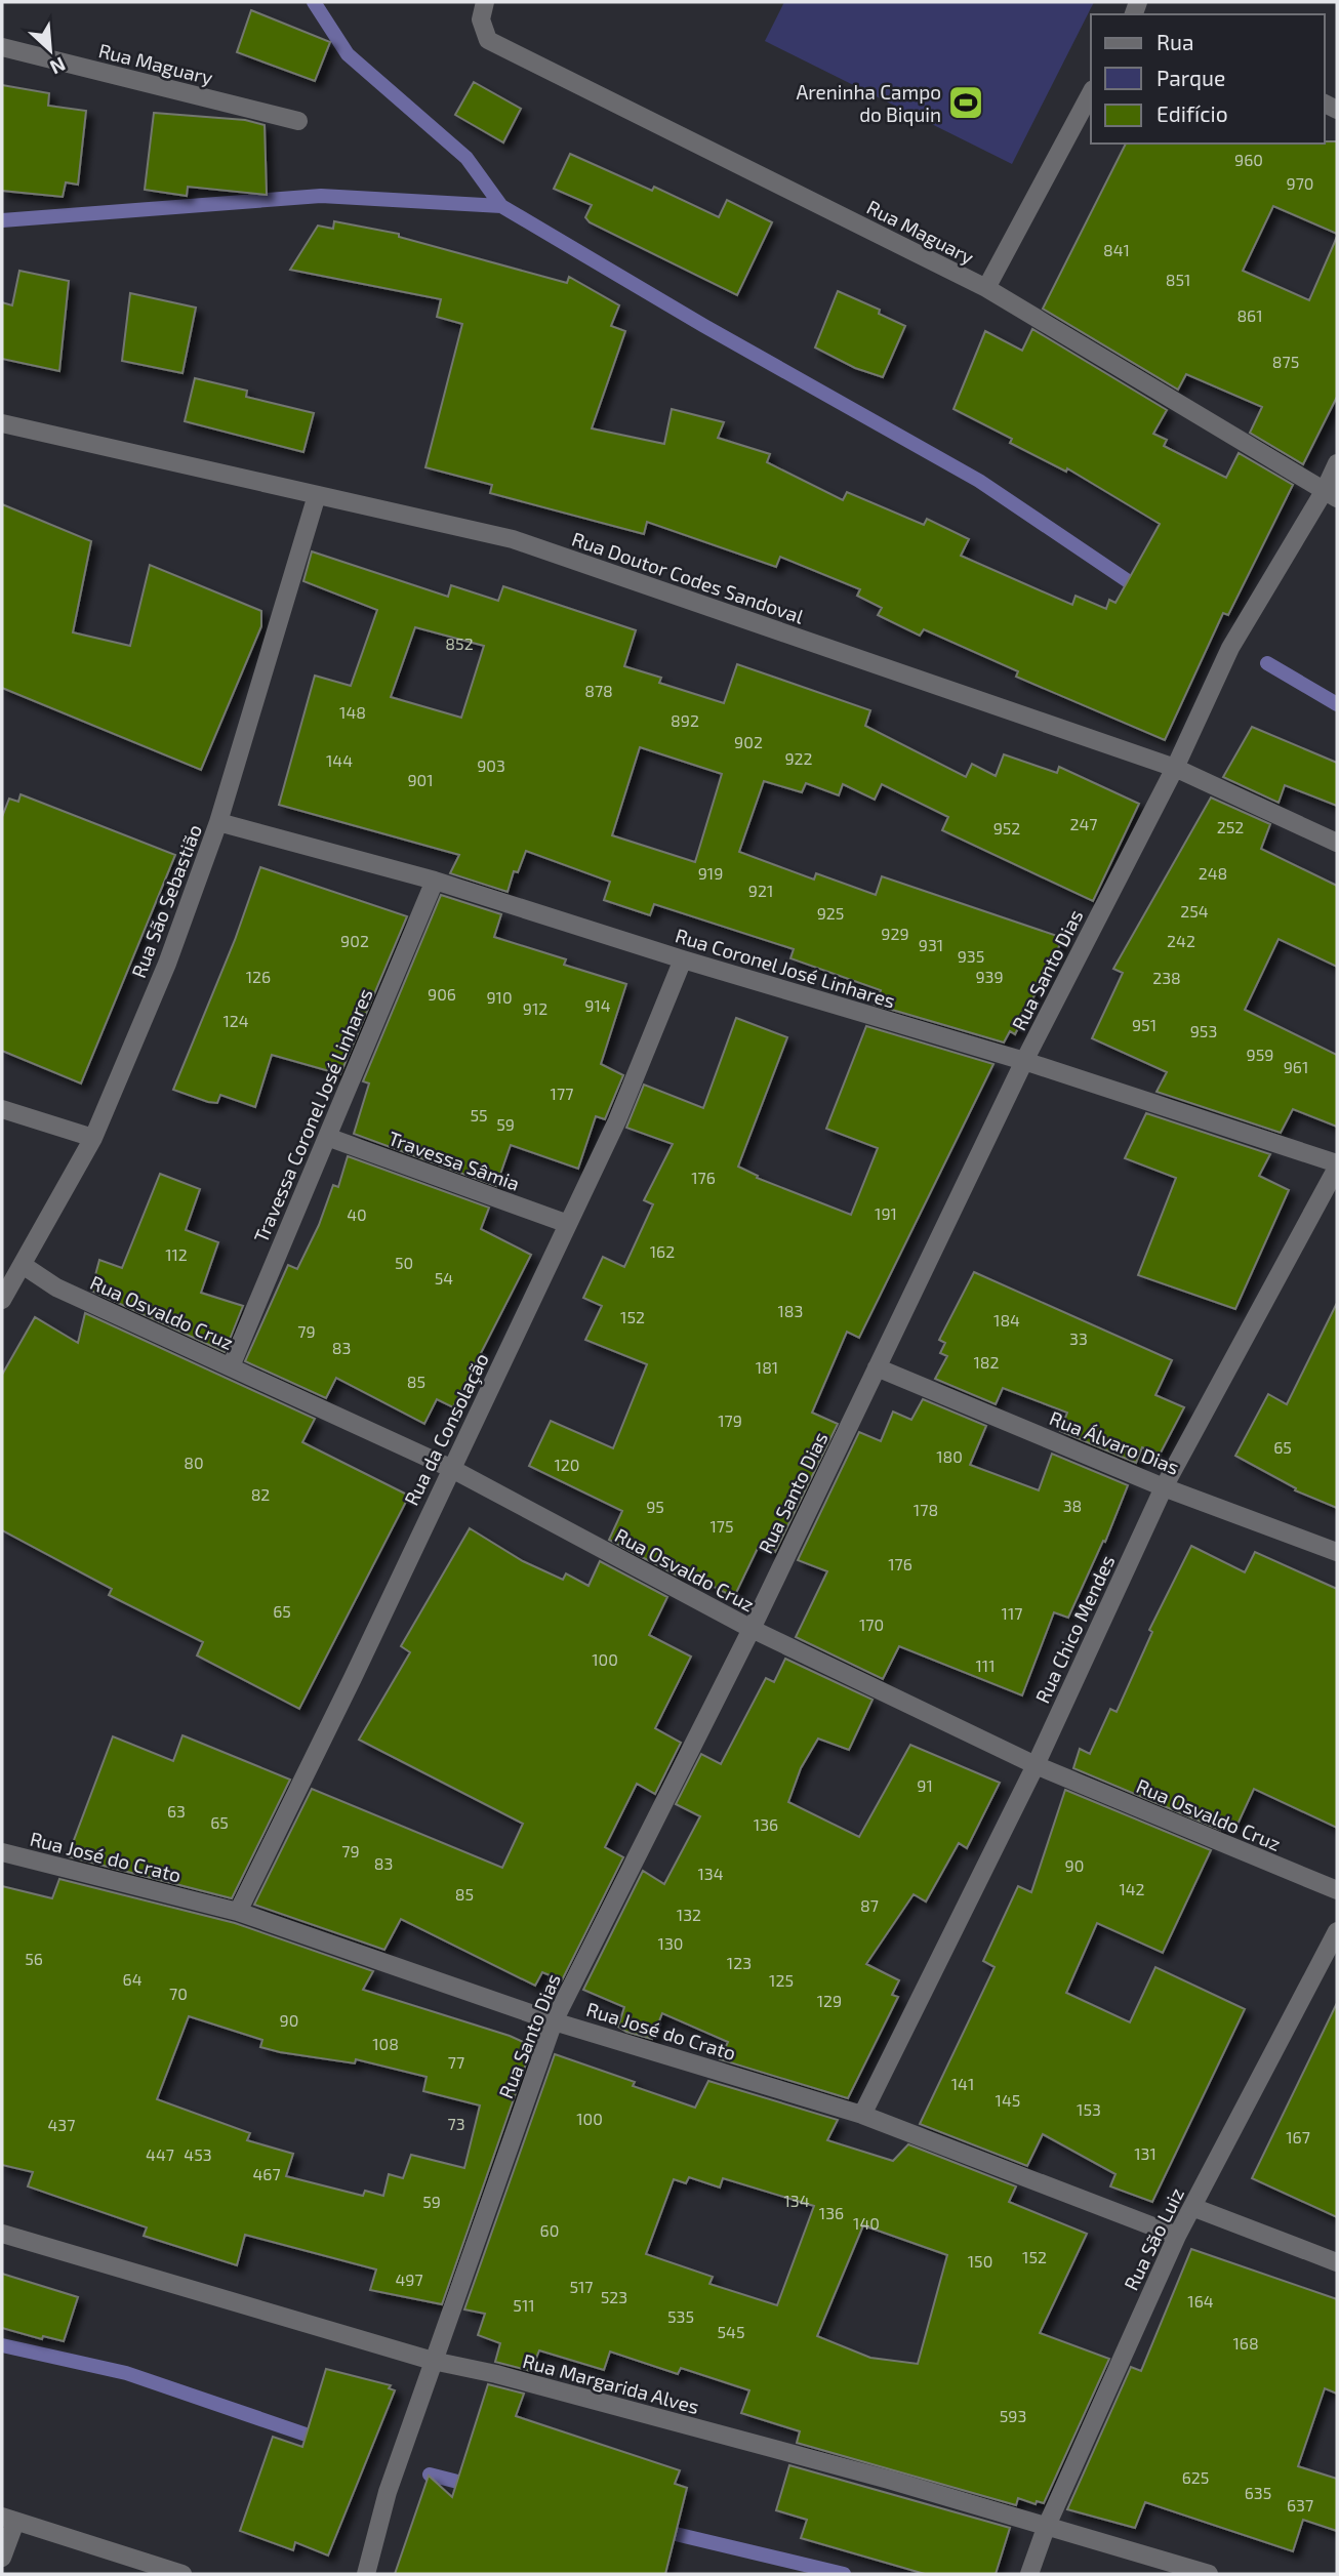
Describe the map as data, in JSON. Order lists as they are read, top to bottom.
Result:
{
  "streets": {
    "street": [
      "Rua Maguary",
      "Rua Doutor Codes Sandoval",
      "Rua São Sebastião",
      "Rua Coronel José Linhares",
      "Rua Santo Dias",
      "Travessa Coronel José Linhares",
      "Travessa Sâmia",
      "Rua Osvaldo Cruz",
      "Rua da Consolação",
      "Rua Álvaro Dias",
      "Rua Chico Mendes",
      "Rua José do Crato",
      "Rua São Luiz",
      "Rua Margarida Alves"
    ]
  },
  "crossings": [
    ["Rua Maguary", "Rua Santo Dias"],
    ["Rua Doutor Codes Sandoval", "Rua São Sebastião"],
    ["Rua Doutor Codes Sandoval", "Rua Santo Dias"],
    ["Rua São Sebastião", "Rua Coronel José Linhares"],
    ["Rua São Sebastião", "Rua Osvaldo Cruz"],
    ["Rua Coronel José Linhares", "Rua Santo Dias"],
    ["Rua Coronel José Linhares", "Travessa Coronel José Linhares"],
    ["Rua Coronel José Linhares", "Rua da Consolação"],
    ["Rua Coronel José Linhares", "Rua Chico Mendes"],
    ["Rua Santo Dias", "Rua Osvaldo Cruz"],
    ["Rua Santo Dias", "Rua Álvaro Dias"],
    ["Rua Santo Dias", "Rua José do Crato"],
    ["Rua Santo Dias", "Rua Margarida Alves"],
    ["Travessa Coronel José Linhares", "Travessa Sâmia"],
    ["Travessa Coronel José Linhares", "Rua Osvaldo Cruz"],
    ["Travessa Sâmia", "Rua da Consolação"],
    ["Rua Osvaldo Cruz", "Rua da Consolação"],
    ["Rua Osvaldo Cruz", "Rua Chico Mendes"],
    ["Rua da Consolação", "Rua José do Crato"],
    ["Rua Álvaro Dias", "Rua Chico Mendes"],
    ["Rua Chico Mendes", "Rua José do Crato"],
    ["Rua José do Crato", "Rua São Luiz"],
    ["Rua São Luiz", "Rua Margarida Alves"]
  ],
  "places": {
    "sports": ["Areninha Campo do Biquin"]
  },
  "house_numbers": [
    "960",
    "970",
    "841",
    "851",
    "861",
    "875",
    "852",
    "878",
    "148",
    "892",
    "902",
    "922",
    "144",
    "903",
    "901",
    "247",
    "252",
    "952",
    "919",
    "248",
    "921",
    "254",
    "925",
    "929",
    "902",
    "242",
    "931",
    "935",
    "126",
    "939",
    "238",
    "906",
    "910",
    "914",
    "912",
    "124",
    "951",
    "953",
    "959",
    "961",
    "177",
    "55",
    "59",
    "176",
    "191",
    "40",
    "162",
    "112",
    "50",
    "54",
    "183",
    "152",
    "184",
    "79",
    "33",
    "83",
    "182",
    "181",
    "85",
    "179",
    "65",
    "180",
    "80",
    "120",
    "82",
    "38",
    "95",
    "178",
    "175",
    "176",
    "65",
    "117",
    "170",
    "100",
    "111",
    "91",
    "63",
    "65",
    "136",
    "79",
    "83",
    "90",
    "134",
    "142",
    "85",
    "87",
    "132",
    "130",
    "56",
    "123",
    "64",
    "125",
    "70",
    "129",
    "90",
    "108",
    "77",
    "141",
    "145",
    "153",
    "100",
    "73",
    "437",
    "167",
    "131",
    "447",
    "453",
    "467",
    "134",
    "59",
    "136",
    "140",
    "60",
    "152",
    "150",
    "497",
    "517",
    "523",
    "164",
    "511",
    "535",
    "545",
    "168",
    "593",
    "625",
    "635",
    "637"
  ],
  "legend": ["Rua", "Parque", "Edifício"],
  "north": "bottom right"
}
